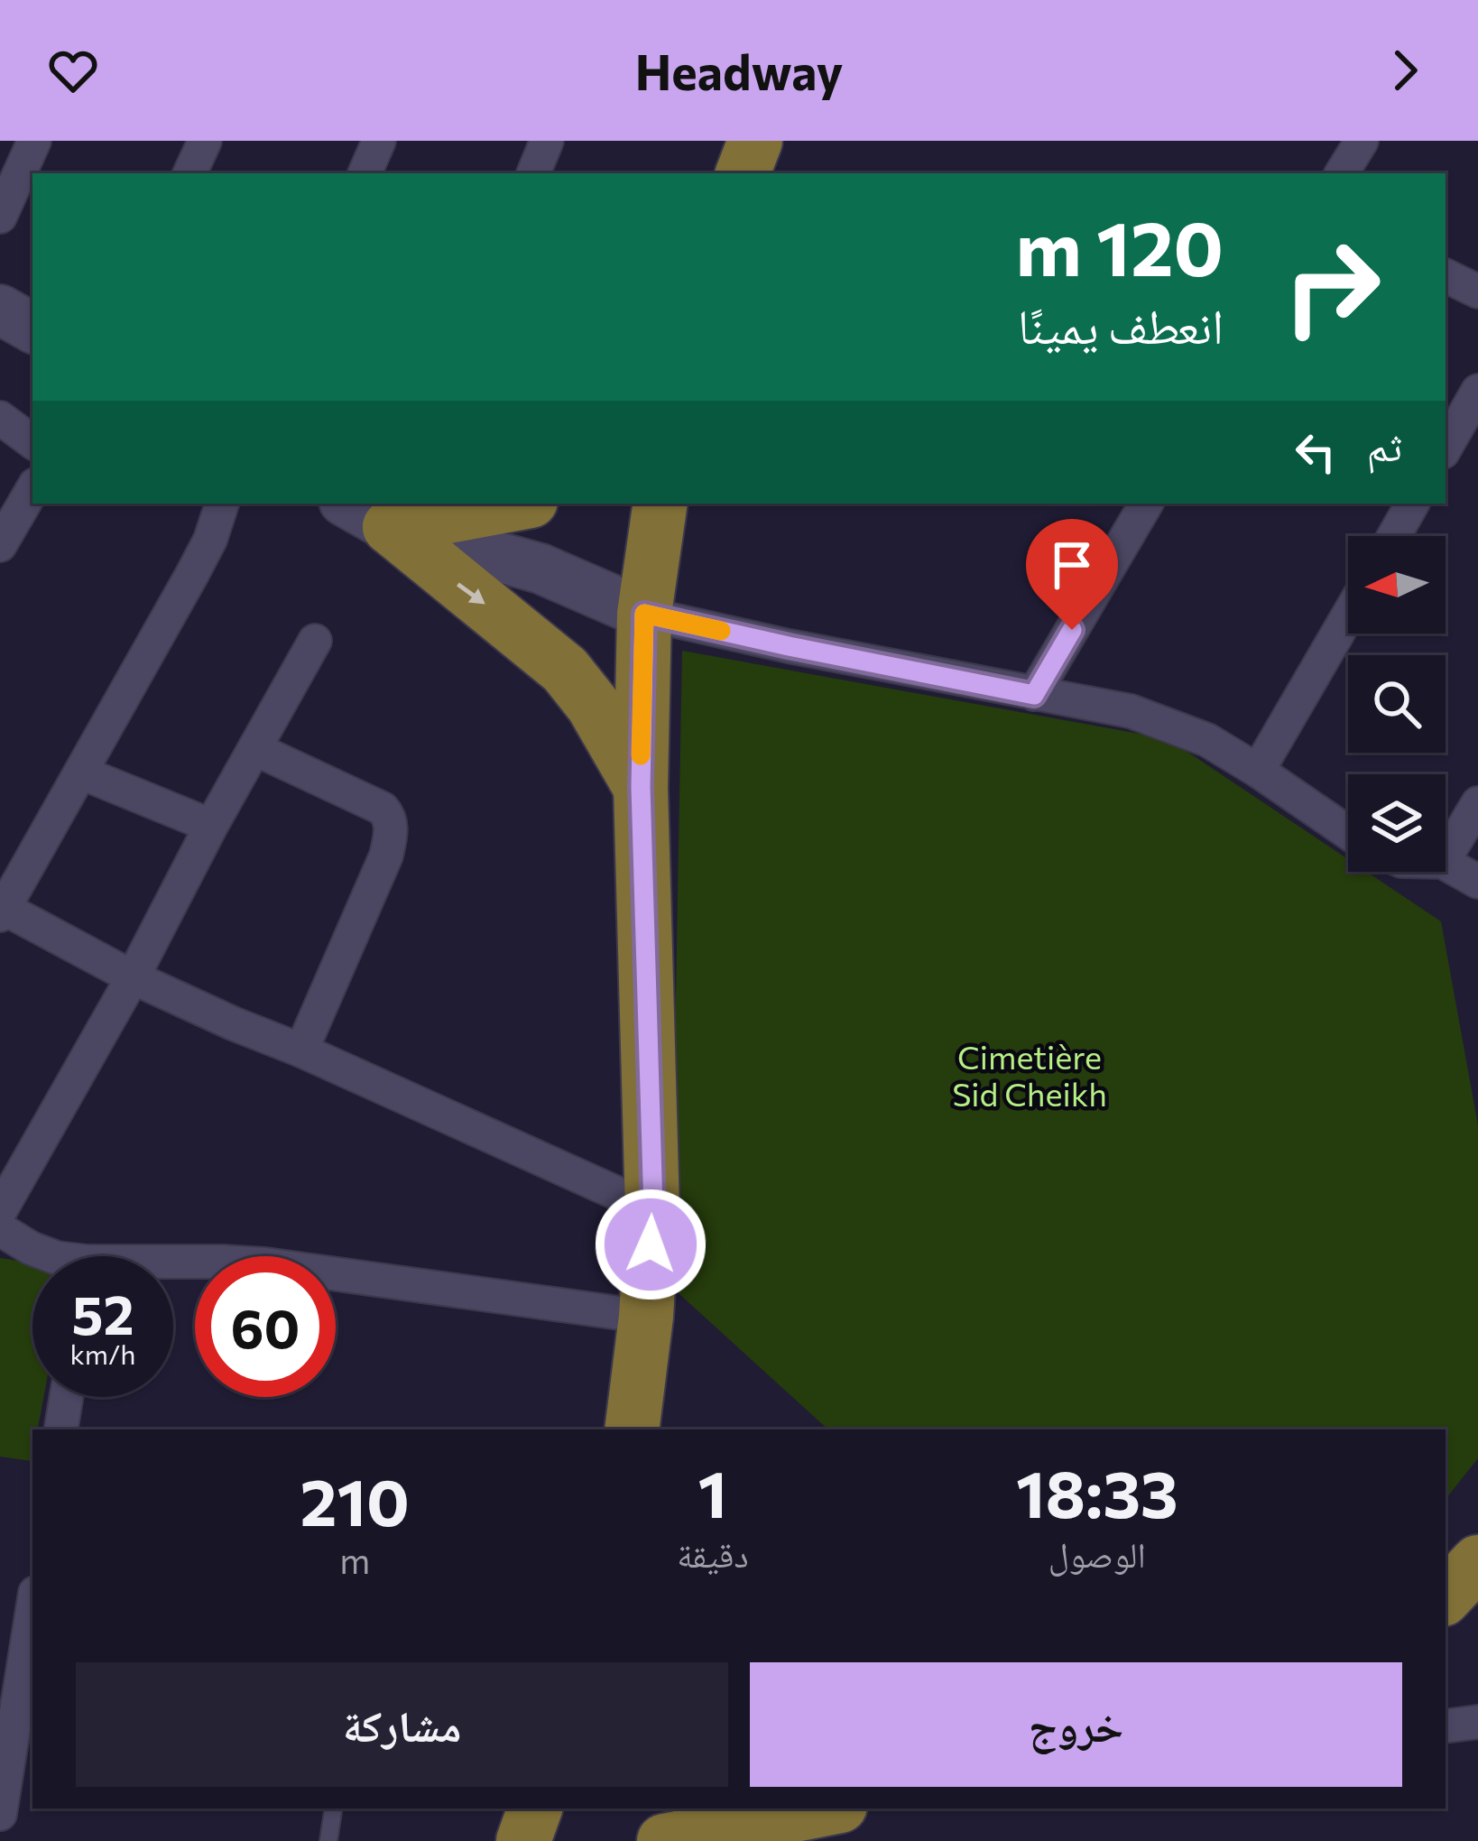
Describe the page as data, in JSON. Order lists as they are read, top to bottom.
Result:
{
  "parks": ["Cimetière Sid Cheikh"],
  "north": "left",
  "page": {
    "header": "Headway",
    "turn": ["120 m", "انعطف يمينًا"],
    "then": "ثم",
    "speed": "52 km/h",
    "limit": "60",
    "eta": [
      "18:33",
      "الوصول",
      "1",
      "دقيقة",
      "210",
      "m"
    ],
    "buttons": ["خروج", "مشاركة"]
  }
}
